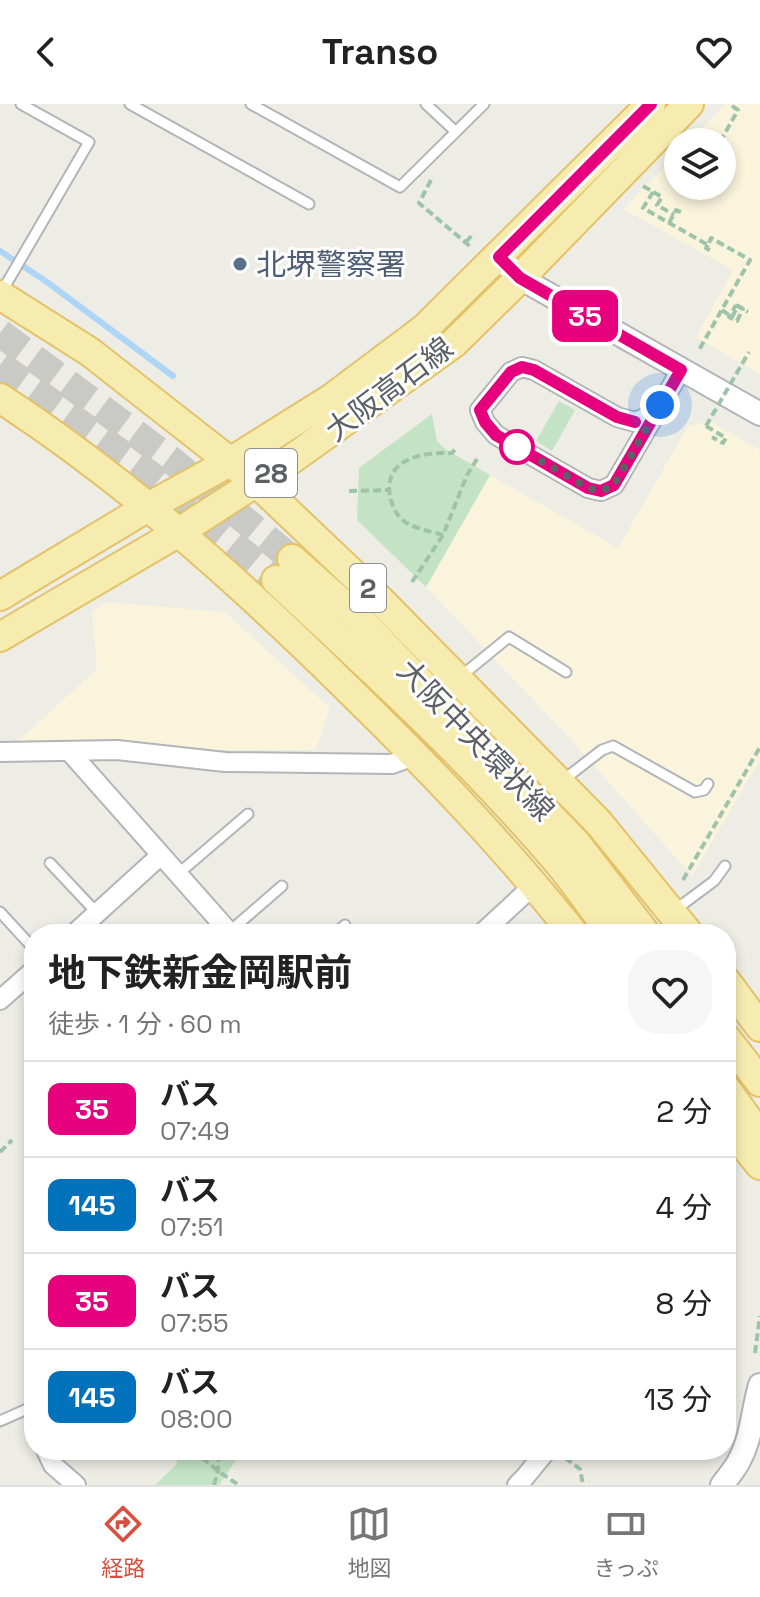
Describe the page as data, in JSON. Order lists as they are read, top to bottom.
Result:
{
  "streets": {
    "main road": [
      "大阪高石線",
      "28",
      "2",
      "大阪中央環状線"
    ]
  },
  "crossings": [
    ["大阪高石線", "2"]
  ],
  "places": ["北堺警察署"],
  "lines": ["bus line 35"],
  "page": {
    "header": "Transo",
    "on_map": "35",
    "heading": ["地下鉄新金岡駅前", "徒歩 · 1 分 · 60 m"],
    "list": [
      {
        "mark": "35",
        "name": "バス",
        "note": "07:49",
        "value": "2 分"
      },
      {
        "mark": "145",
        "name": "バス",
        "note": "07:51",
        "value": "4 分"
      },
      {
        "mark": "35",
        "name": "バス",
        "note": "07:55",
        "value": "8 分"
      },
      {
        "mark": "145",
        "name": "バス",
        "note": "08:00",
        "value": "13 分"
      }
    ],
    "tabs": ["経路", "地図", "きっぷ"]
  }
}
